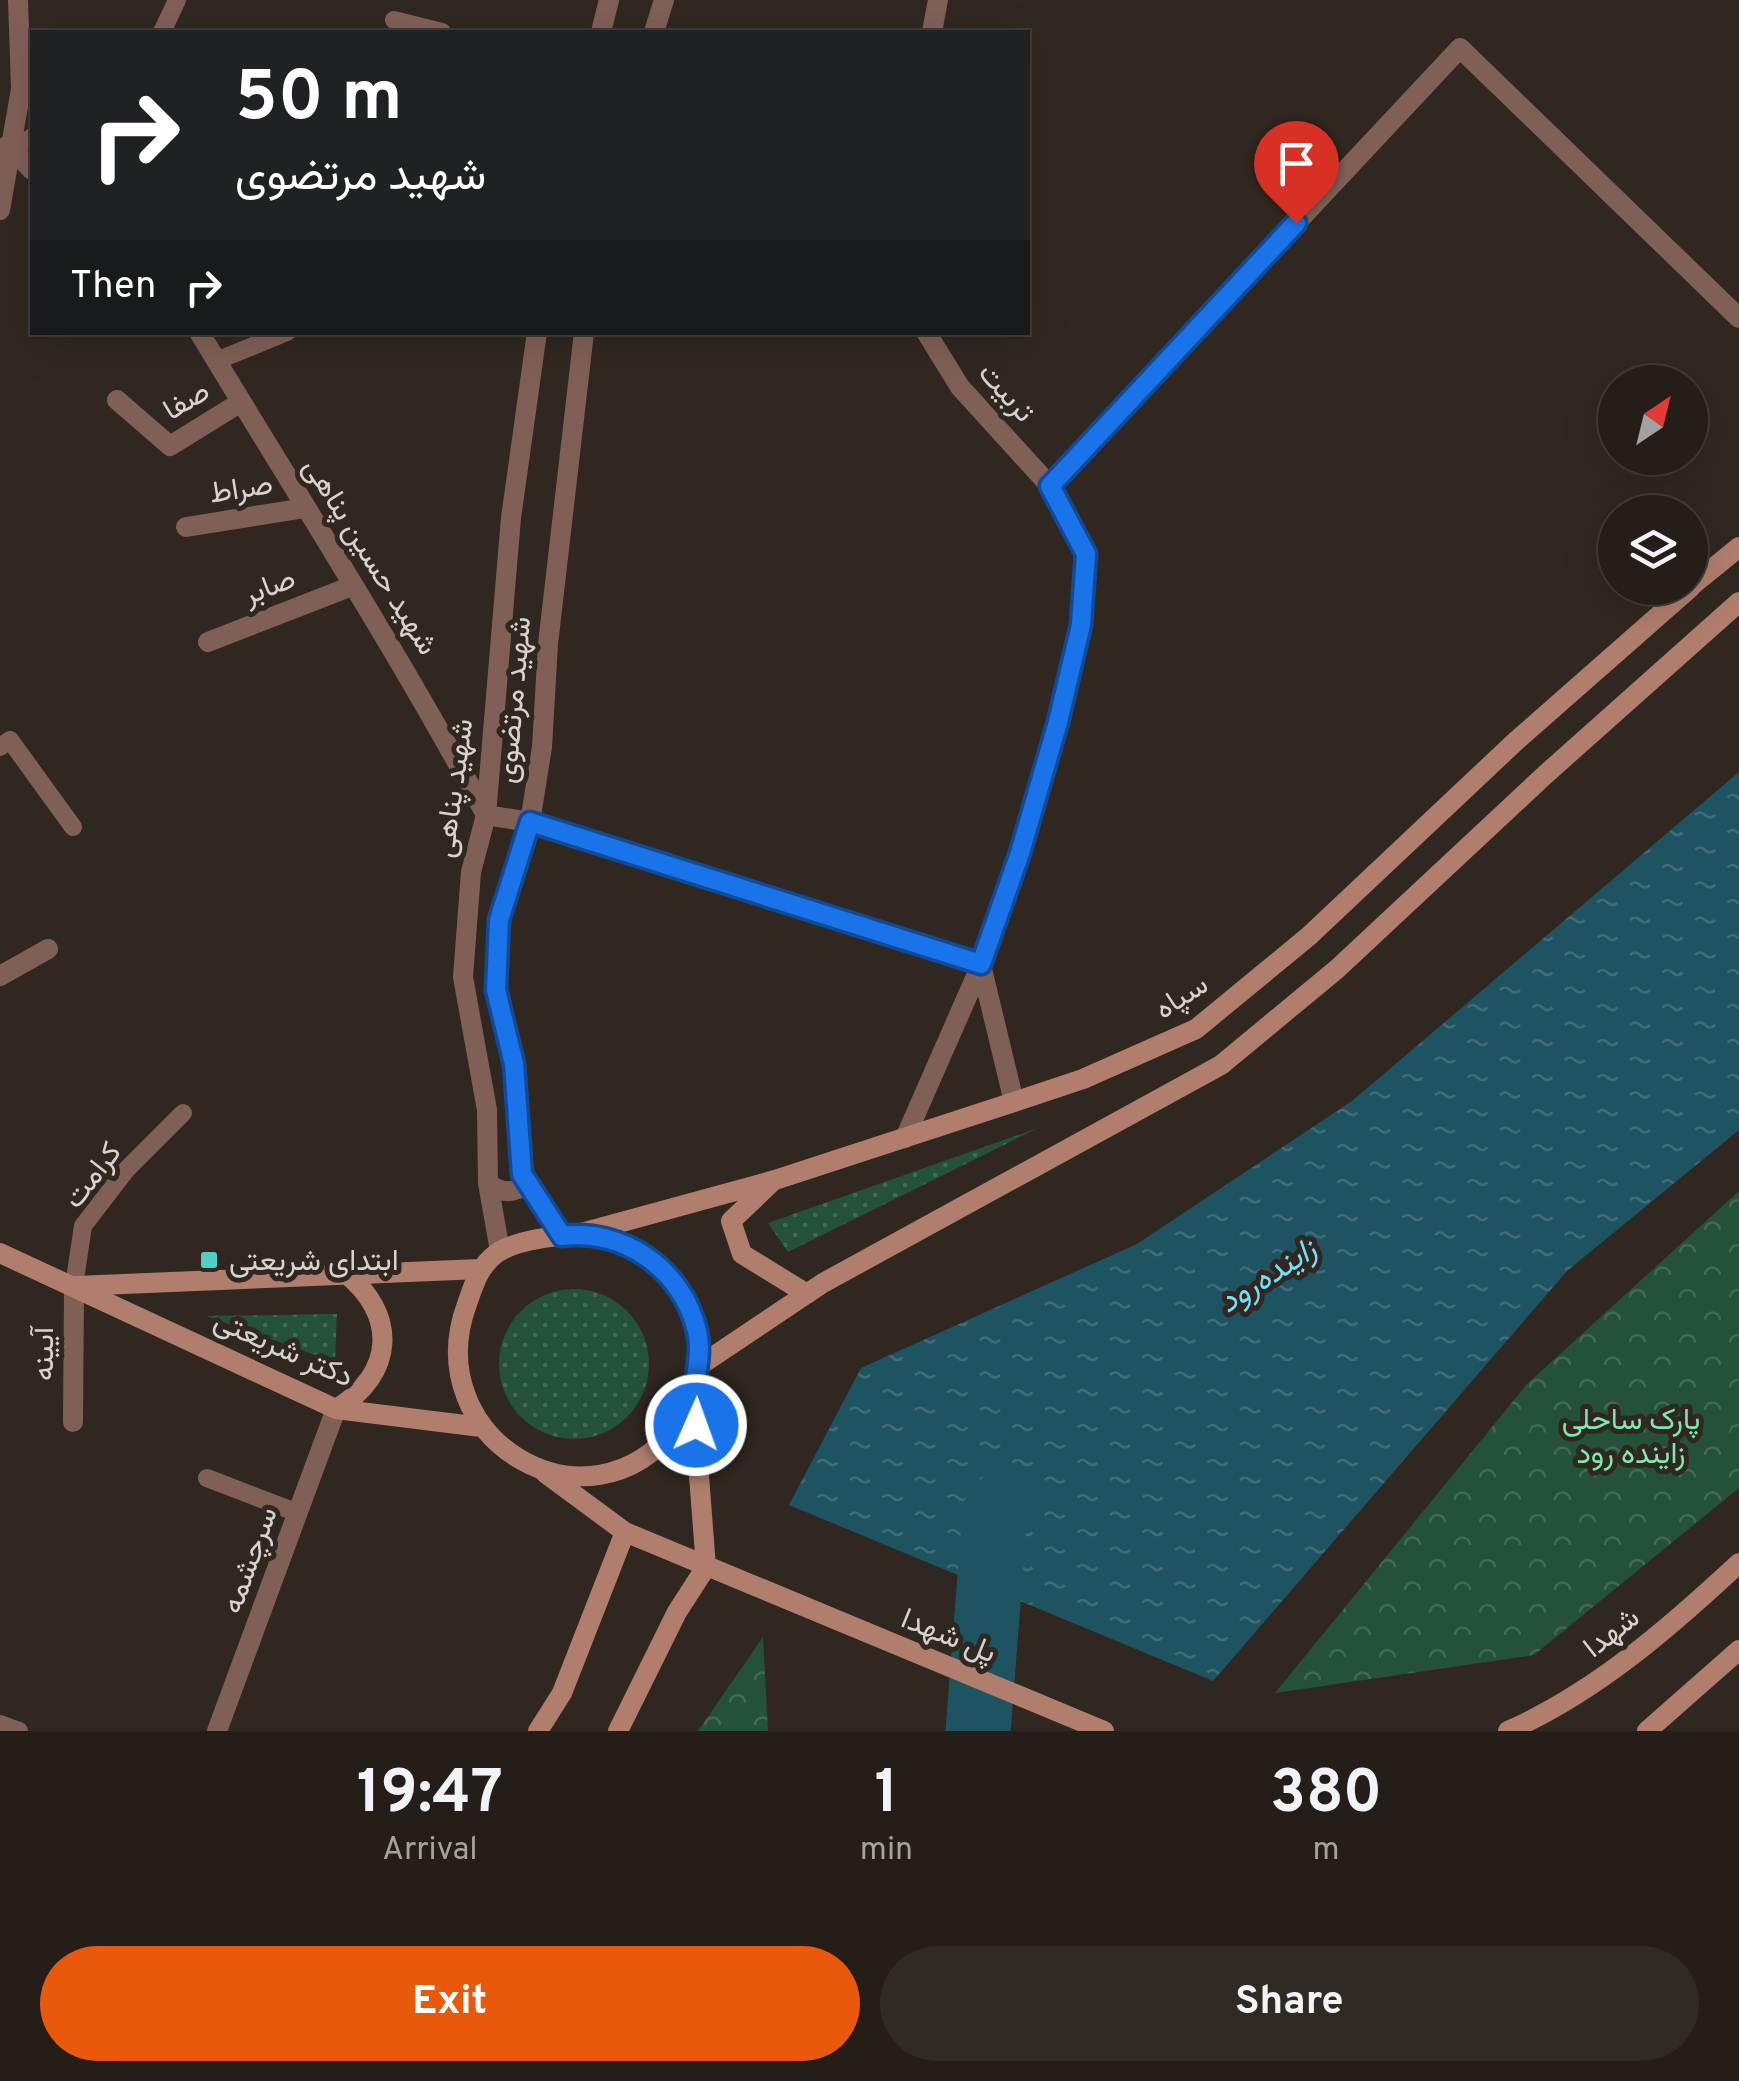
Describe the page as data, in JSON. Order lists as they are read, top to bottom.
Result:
{
  "streets": {
    "main road": [
      "سپاه",
      "دکتر شریعتی",
      "شهدا",
      "پل شهدا"
    ],
    "street": [
      "تربیت",
      "صفا",
      "صراط",
      "شهید حسین پناهی",
      "صابر",
      "شهيد مرتضوی",
      "شهید پناهی",
      "آیینه",
      "سرچشمه"
    ],
    "lane": ["کرامت"]
  },
  "crossings": [
    ["تربیت", "سپاه"],
    ["صفا", "شهید حسین پناهی"],
    ["صراط", "شهید حسین پناهی"],
    ["شهید حسین پناهی", "صابر"],
    ["شهید حسین پناهی", "شهید پناهی"],
    ["شهيد مرتضوی", "شهید پناهی"],
    ["شهيد مرتضوی", "سپاه"],
    ["شهيد مرتضوی", "دکتر شریعتی"],
    ["شهيد مرتضوی", "پل شهدا"],
    ["شهید پناهی", "سپاه"],
    ["شهید پناهی", "دکتر شریعتی"],
    ["شهید پناهی", "پل شهدا"],
    ["سپاه", "دکتر شریعتی"],
    ["سپاه", "پل شهدا"],
    ["کرامت", "دکتر شریعتی"],
    ["کرامت", "آیینه"],
    ["دکتر شریعتی", "آیینه"],
    ["دکتر شریعتی", "سرچشمه"],
    ["دکتر شریعتی", "پل شهدا"]
  ],
  "water": ["زاینده‌رود"],
  "parks": ["پارک ساحلی زاینده رود"],
  "places": {
    "transit": ["ابتدای شریعتی"]
  },
  "north": "top right",
  "page": {
    "turn": ["50 m", "شهيد مرتضوی"],
    "then": "Then",
    "eta": [
      "19:47",
      "Arrival",
      "1",
      "min",
      "380",
      "m"
    ],
    "buttons": ["Exit", "Share"]
  }
}
